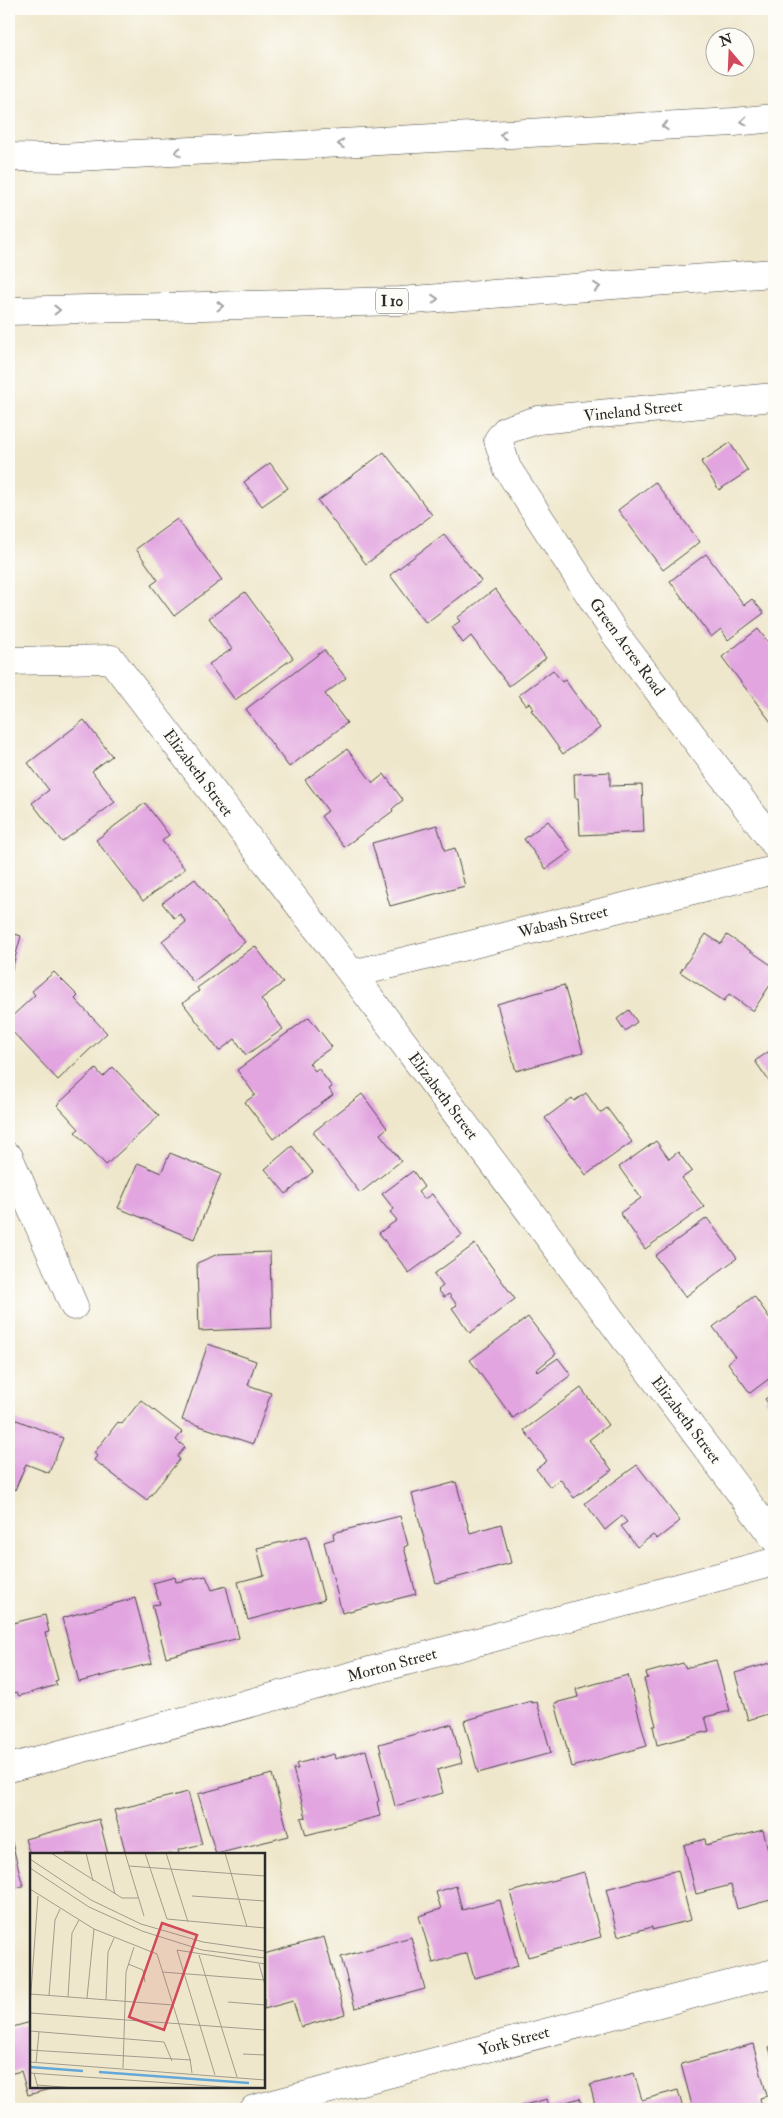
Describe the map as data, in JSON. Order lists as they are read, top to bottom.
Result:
{
  "streets": {
    "main road": [
      "I 10",
      "Vineland Street",
      "Green Acres Road",
      "Elizabeth Street",
      "Wabash Street",
      "Morton Street",
      "York Street"
    ]
  },
  "crossings": [
    ["Vineland Street", "Green Acres Road"],
    ["Elizabeth Street", "Wabash Street"]
  ],
  "north": "top"
}
